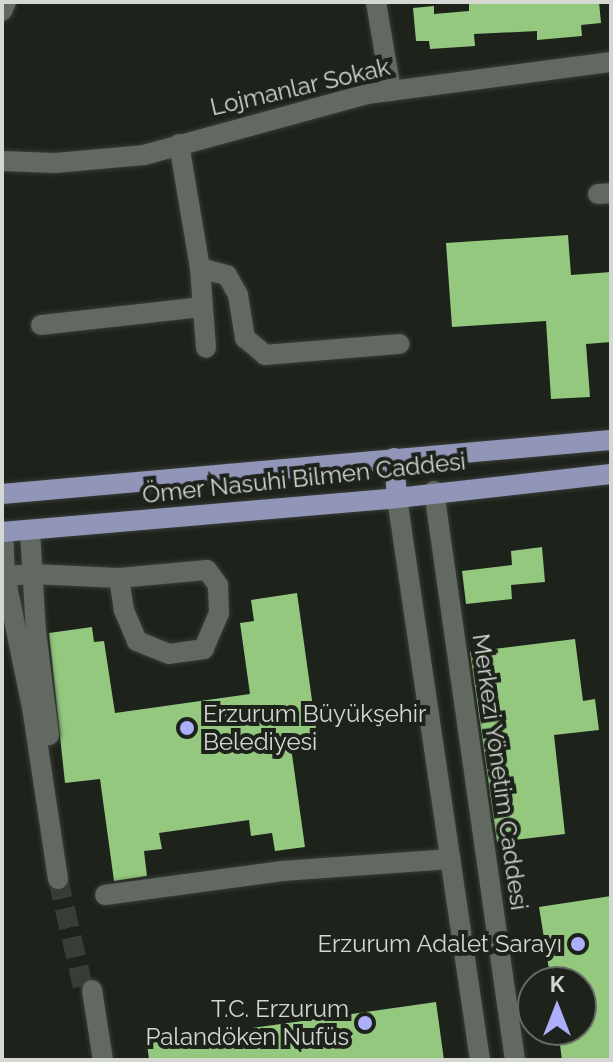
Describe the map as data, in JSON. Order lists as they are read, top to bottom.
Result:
{
  "streets": {
    "main road": ["Ömer Nasuhi Bilmen Caddesi"],
    "street": ["Lojmanlar Sokak", "Merkezi Yönetim Caddesi"]
  },
  "crossings": [
    ["Ömer Nasuhi Bilmen Caddesi", "Merkezi Yönetim Caddesi"]
  ],
  "places": ["Erzurum Büyükşehir Belediyesi", "Erzurum Adalet Sarayı", "T.C. Erzurum Palandöken Nufüs"],
  "north": "top"
}
